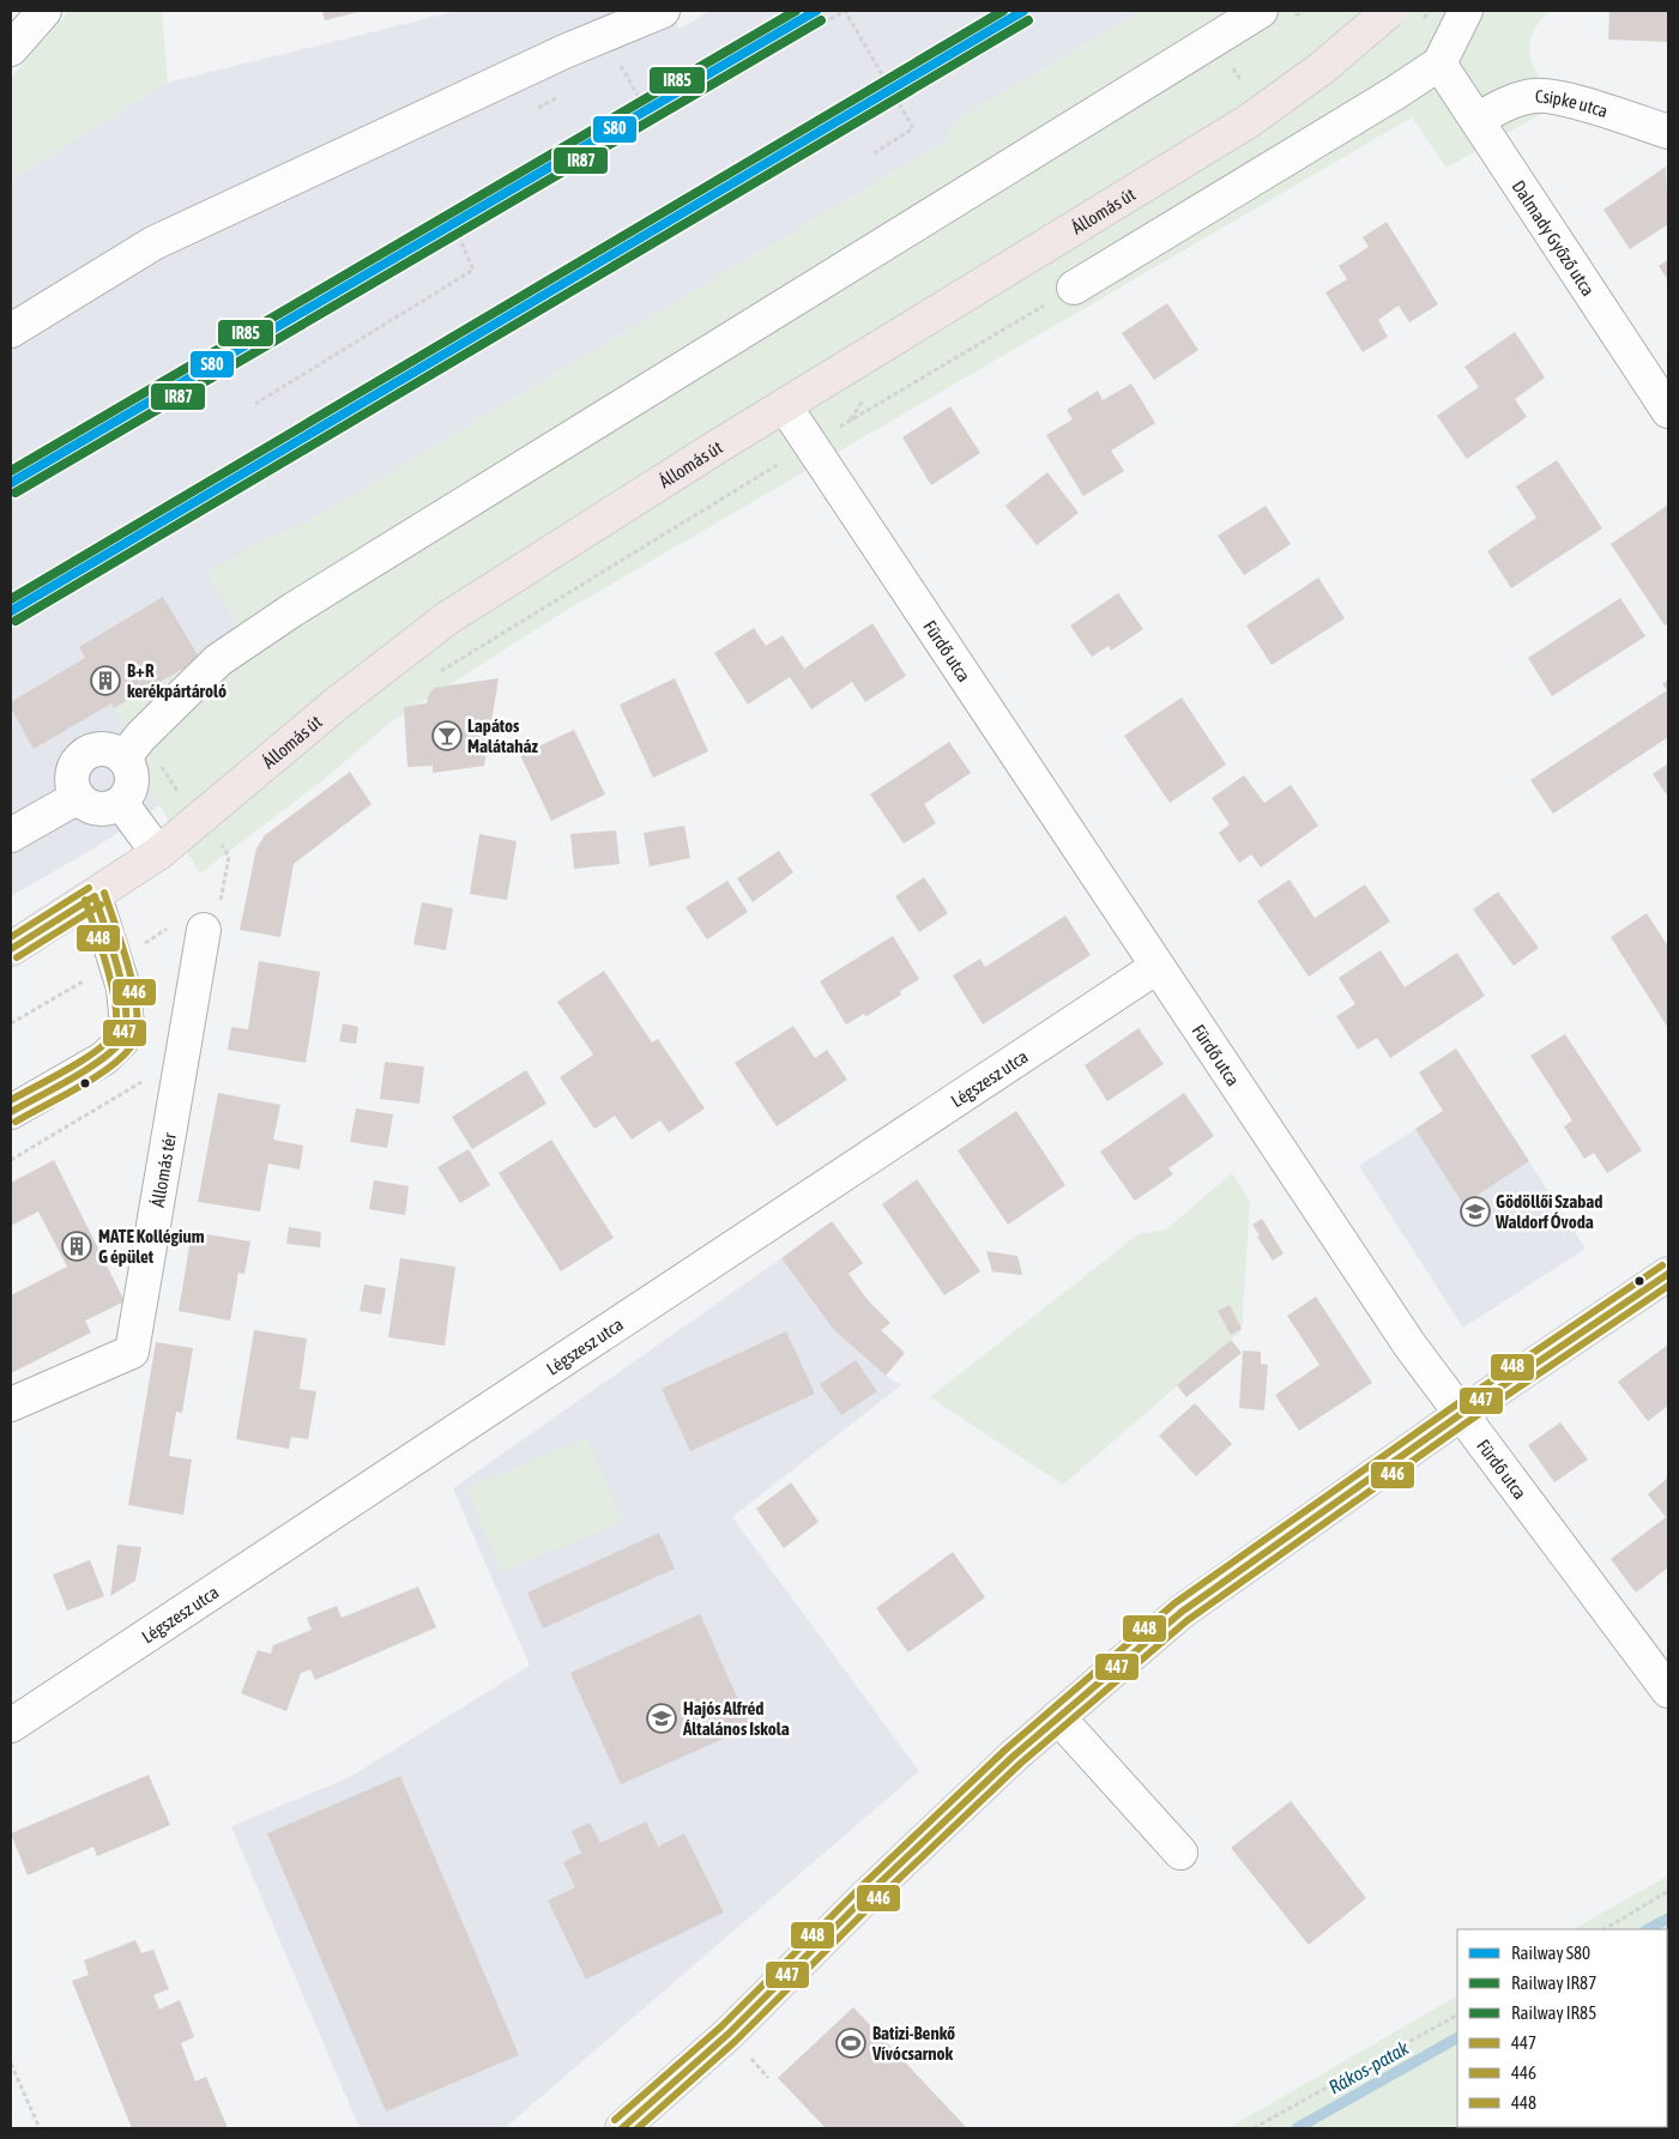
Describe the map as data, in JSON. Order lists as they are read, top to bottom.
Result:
{
  "streets": {
    "main road": ["Állomás út"],
    "street": [
      "Csipke utca",
      "Dalmady Győző utca",
      "Fürdő utca",
      "Légszesz utca",
      "Állomás tér"
    ]
  },
  "crossings": [
    ["Csipke utca", "Dalmady Győző utca"],
    ["Állomás út", "Fürdő utca"],
    ["Fürdő utca", "Légszesz utca"]
  ],
  "water": ["Rákos-patak"],
  "places": {
    "building": ["B+R kerékpártároló", "MATE Kollégium G épület"],
    "bar": ["Lapátos Malátaház"],
    "school or university": ["Gödöllői Szabad Waldorf Óvoda", "Hajós Alfréd Általános Iskola"],
    "sports": ["Batizi-Benkő Vívócsarnok"]
  },
  "lines": [
    "rail line S80",
    "rail line IR85",
    "rail line IR87",
    "transit line 448",
    "transit line 446",
    "transit line 447"
  ],
  "legend": [
    "Railway S80",
    "Railway IR87",
    "Railway IR85",
    "447",
    "446",
    "448"
  ]
}
